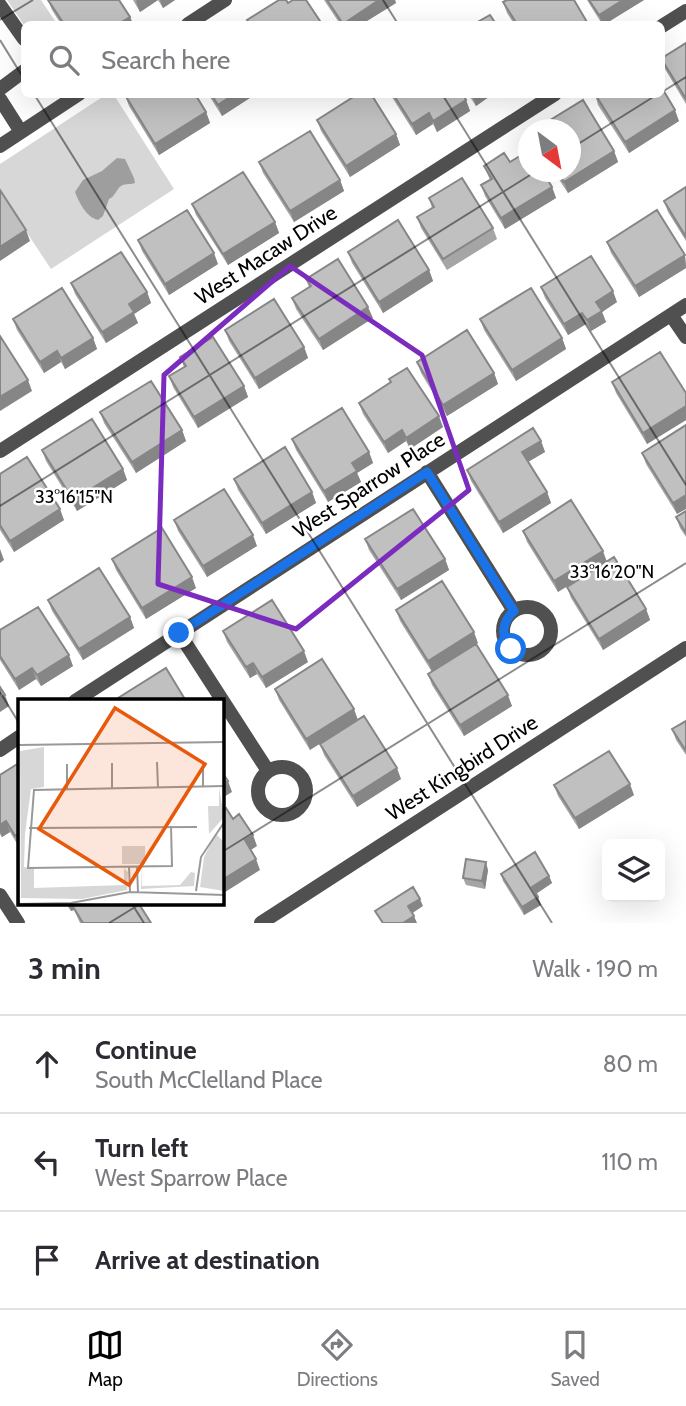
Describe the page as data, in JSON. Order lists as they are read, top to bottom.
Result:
{
  "streets": {
    "street": ["West Macaw Drive", "West Sparrow Place", "West Kingbird Drive"]
  },
  "north": "bottom right",
  "page": {
    "search": "Search here",
    "heading": ["3 min", "Walk · 190 m"],
    "list": [
      ["Continue", "South McClelland Place", "80 m"],
      ["Turn left", "West Sparrow Place", "110 m"],
      "Arrive at destination"
    ],
    "nav": ["Map", "Directions", "Saved"]
  },
  "coordinates": ["33°16'15\"N", "33°16'20\"N"]
}
